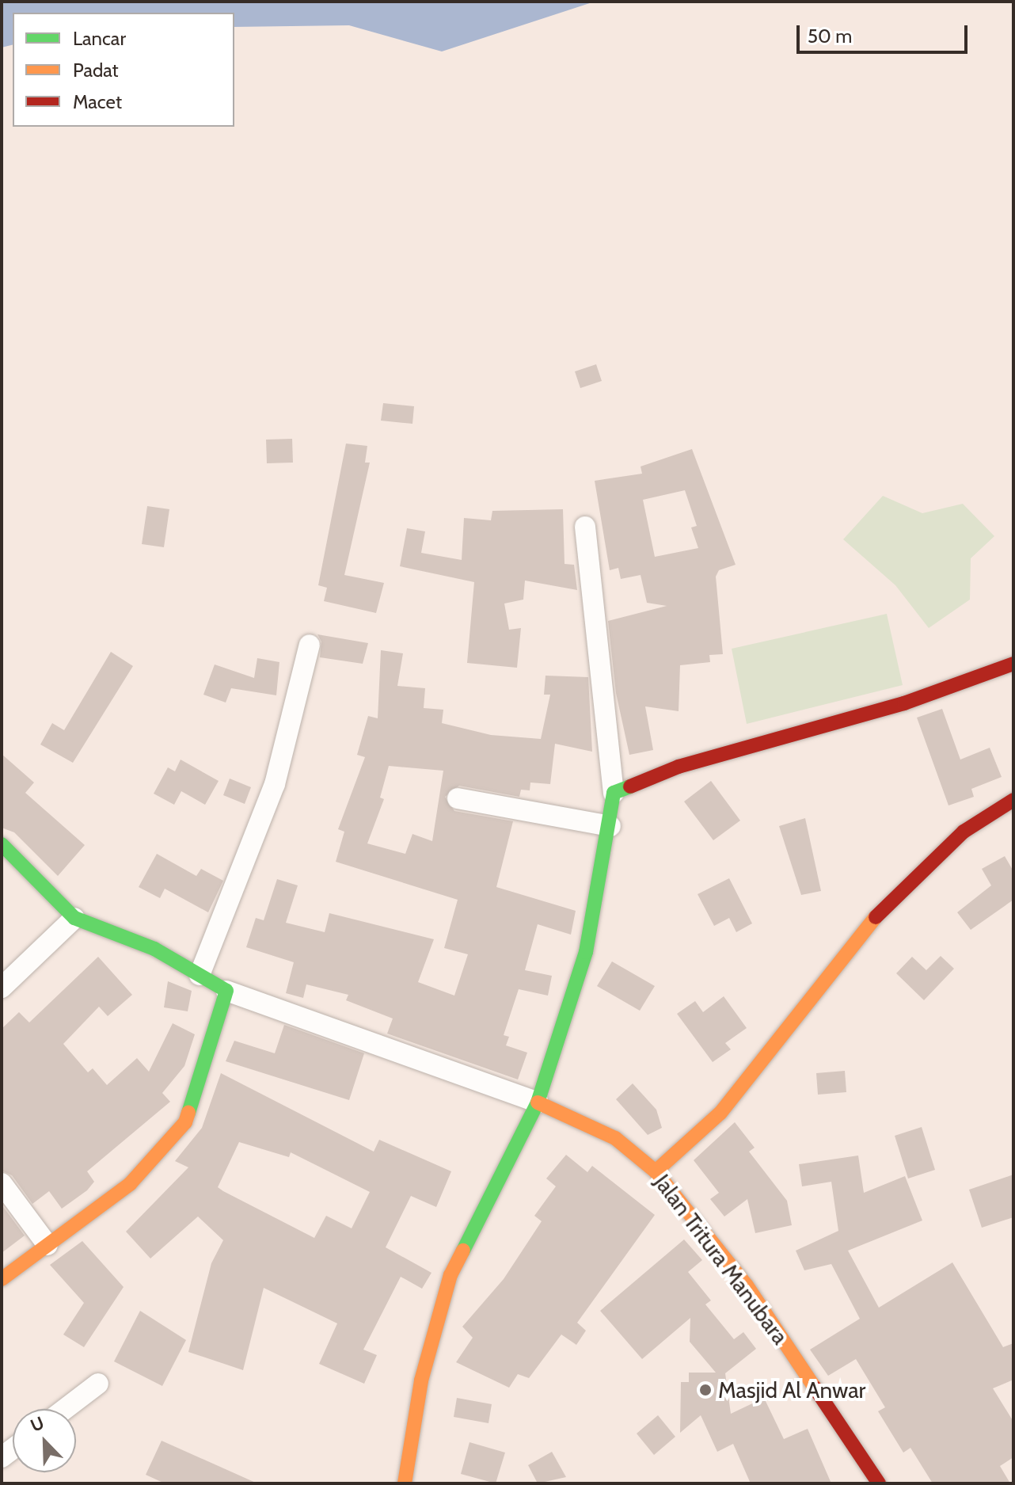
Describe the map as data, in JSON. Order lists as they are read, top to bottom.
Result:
{
  "streets": {
    "street": ["Jalan Tritura Manubara"]
  },
  "places": ["Masjid Al Anwar"],
  "legend": ["Lancar", "Padat", "Macet"],
  "scale_bar": "50 m",
  "north": "top left"
}
